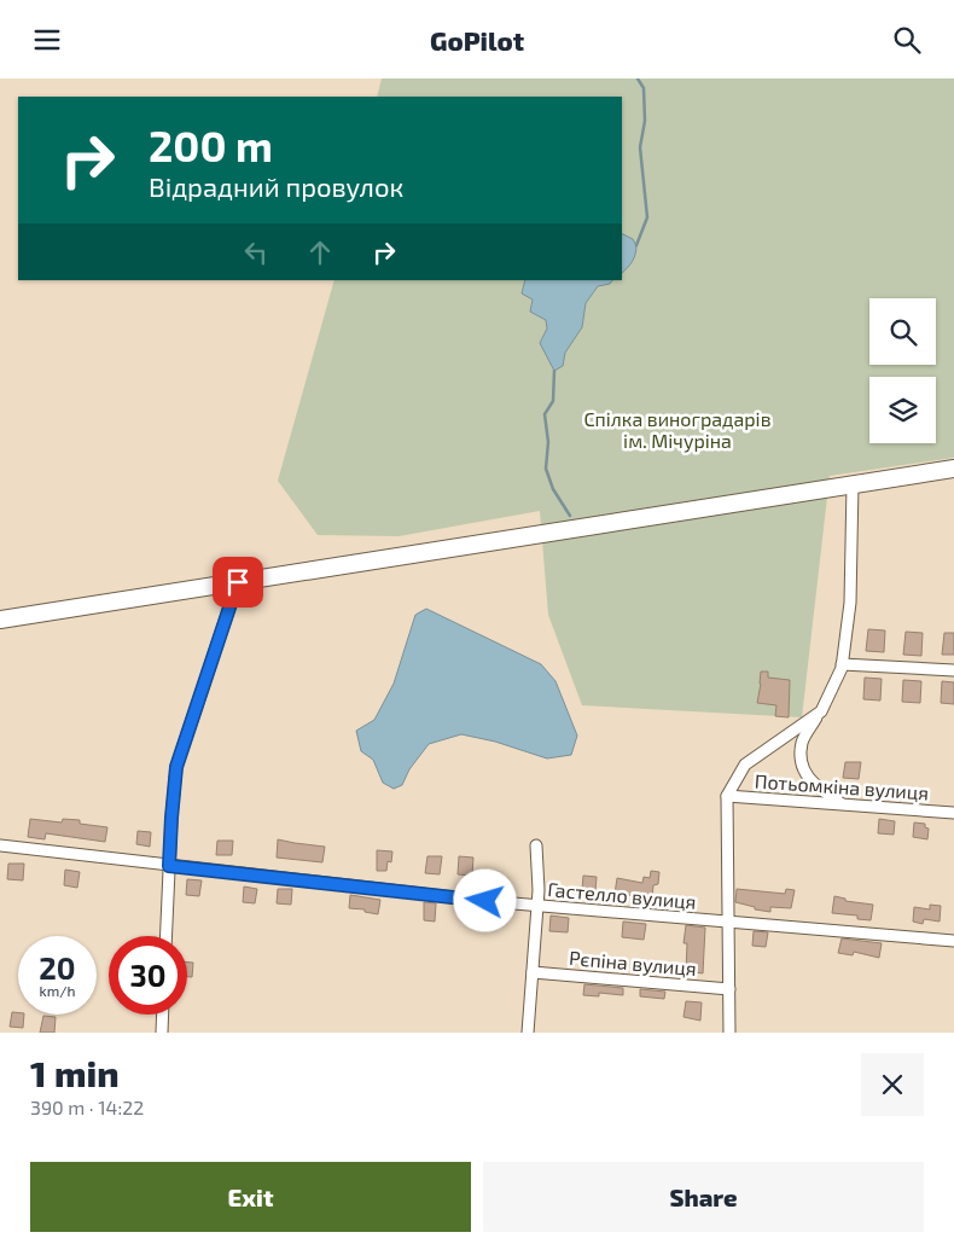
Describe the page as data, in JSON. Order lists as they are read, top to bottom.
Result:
{
  "streets": {
    "street": ["Потьомкіна вулиця", "Гастелло вулиця", "Рєпіна вулиця"]
  },
  "parks": ["Спілка виноградарів ім. Мічуріна"],
  "page": {
    "header": "GoPilot",
    "turn": ["200 m", "Відрадний провулок"],
    "speed": "20 km/h",
    "limit": "30",
    "heading": ["1 min", "390 m · 14:22"],
    "buttons": ["Exit", "Share"]
  }
}
